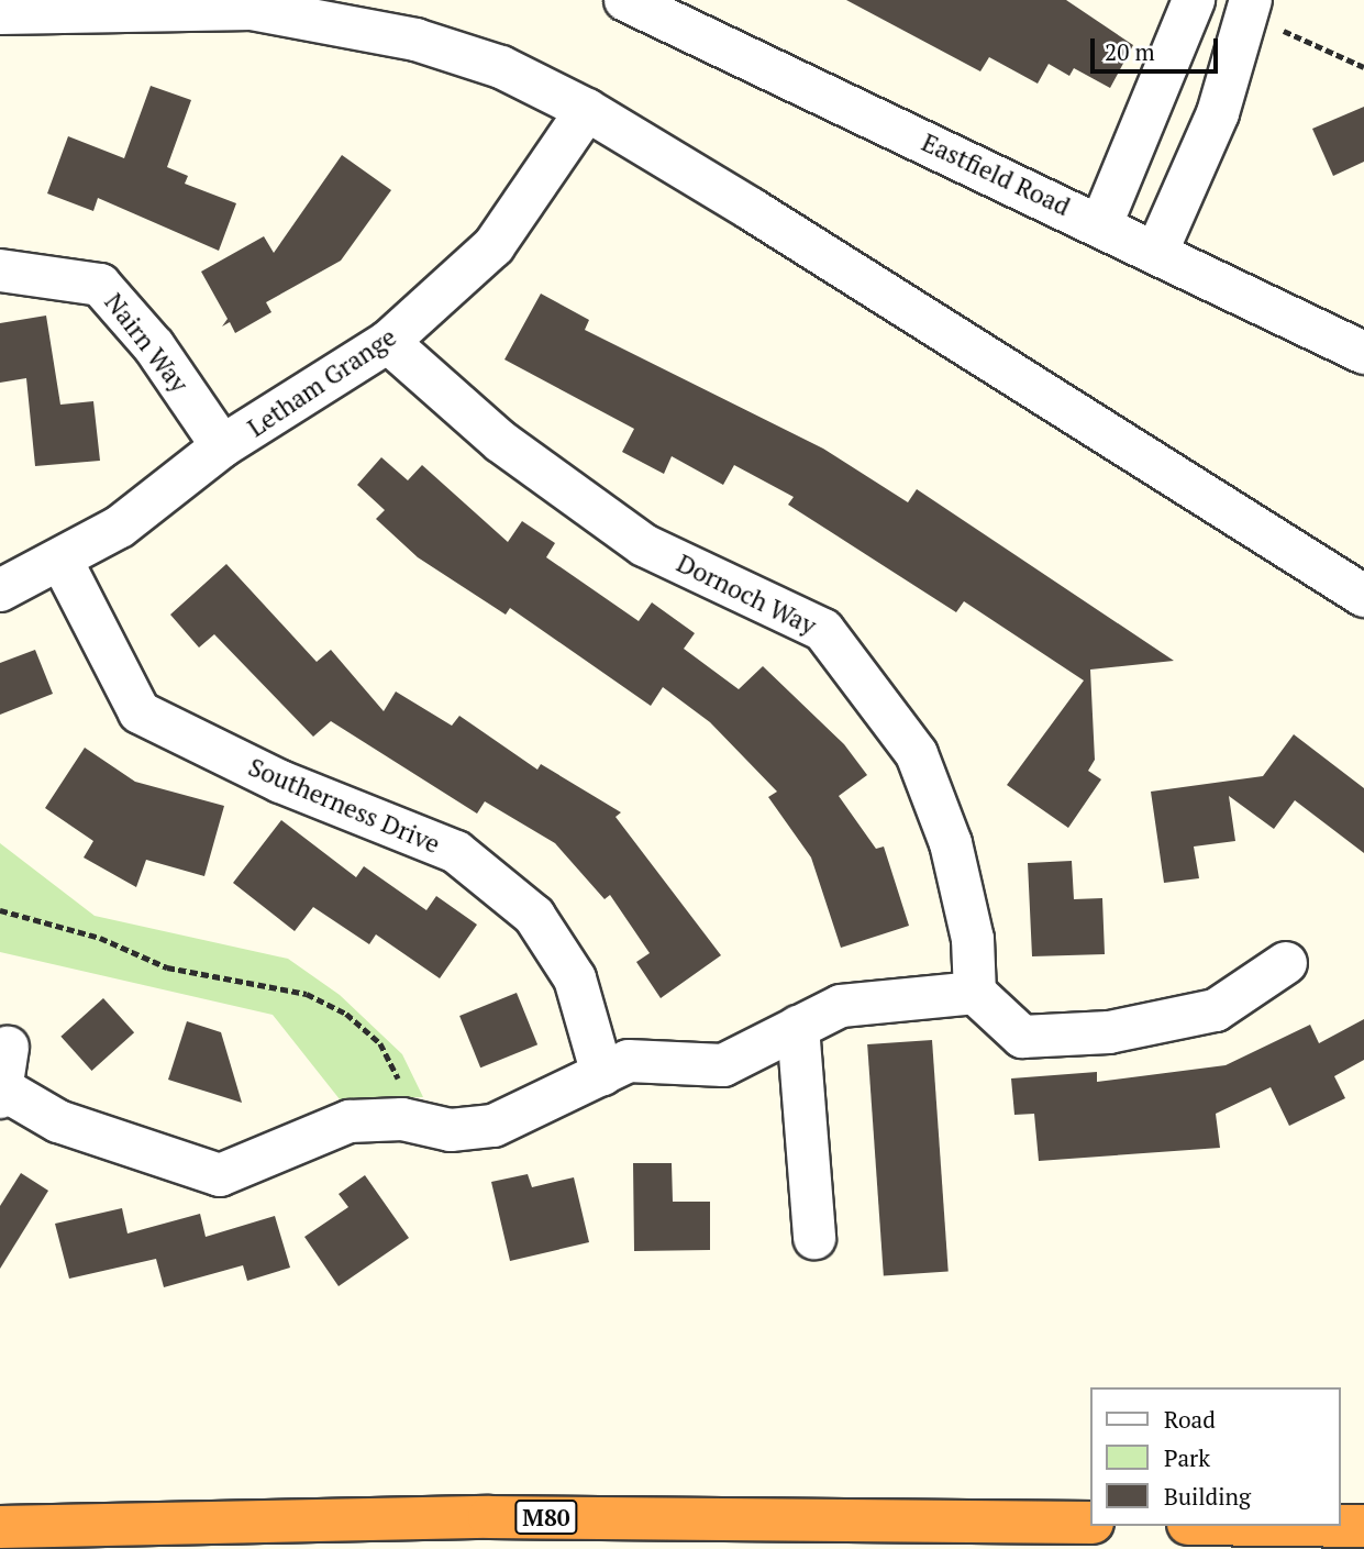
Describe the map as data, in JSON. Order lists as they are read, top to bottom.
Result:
{
  "streets": {
    "highway": ["M80"],
    "street": [
      "Eastfield Road",
      "Nairn Way",
      "Letham Grange",
      "Dornoch Way",
      "Southerness Drive"
    ]
  },
  "crossings": [
    ["Nairn Way", "Letham Grange"],
    ["Letham Grange", "Dornoch Way"],
    ["Letham Grange", "Southerness Drive"]
  ],
  "legend": ["Road", "Park", "Building"],
  "scale_bar": "20 m"
}
